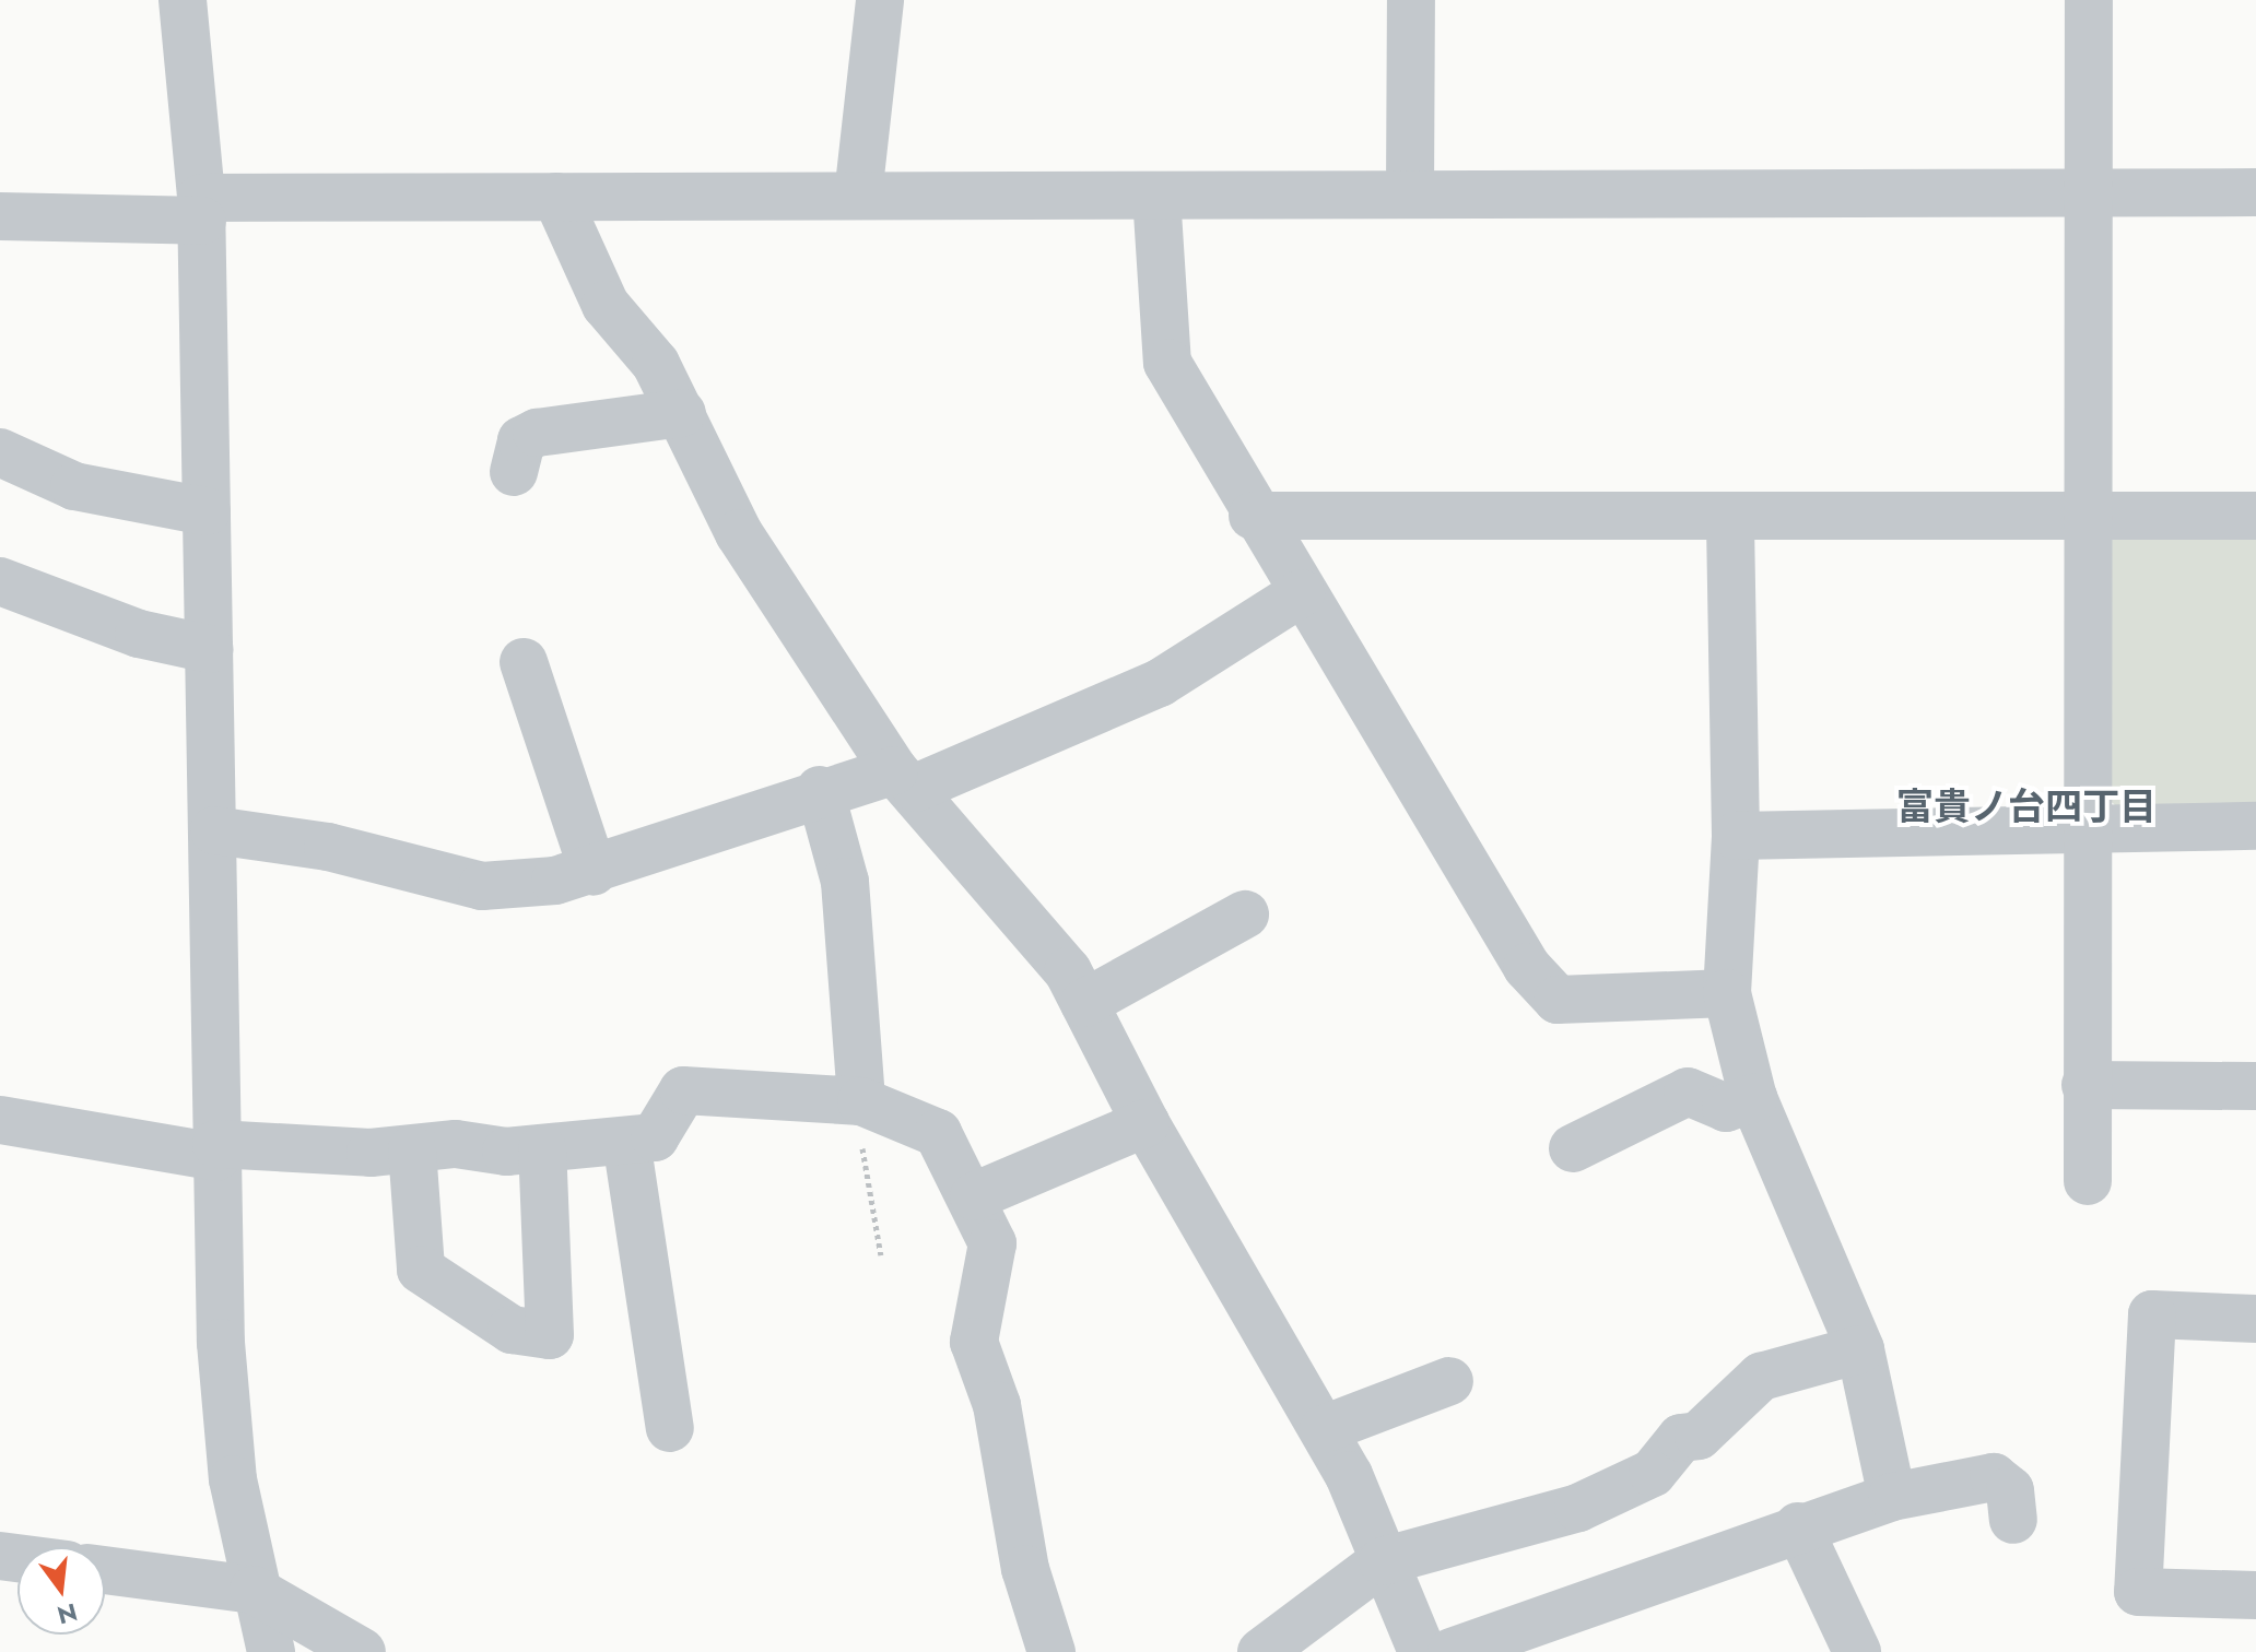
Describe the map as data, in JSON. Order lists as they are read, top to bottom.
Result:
{
  "districts": ["富貴ノ台四丁目"],
  "north": "bottom"
}
